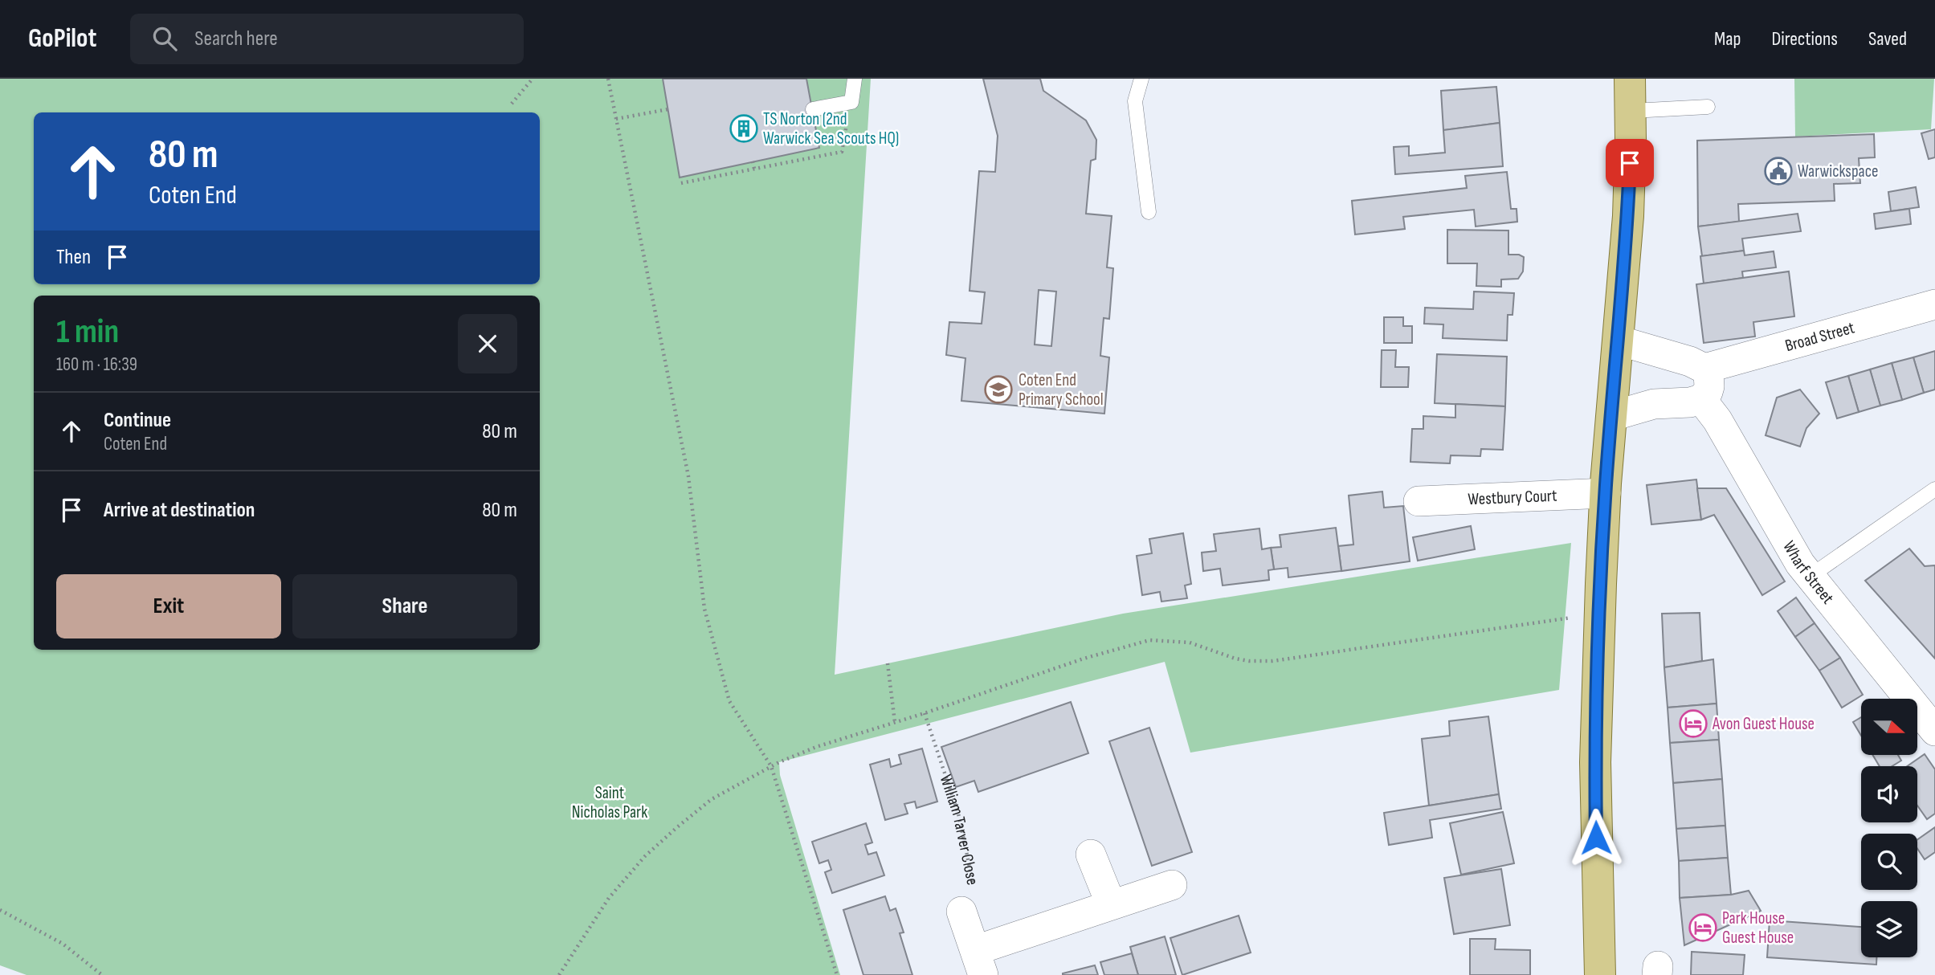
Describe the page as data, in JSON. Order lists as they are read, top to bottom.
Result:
{
  "streets": {
    "street": [
      "Broad Street",
      "Westbury Court",
      "Wharf Street",
      "William Tarver Close"
    ]
  },
  "parks": ["Saint Nicholas Park"],
  "places": {
    "building": ["TS Norton (2nd Warwick Sea Scouts HQ)"],
    "public building": ["Warwickspace"],
    "school or university": ["Coten End Primary School"],
    "hotel": ["Avon Guest House", "Park House Guest House"]
  },
  "north": "right",
  "page": {
    "header": "GoPilot",
    "search": "Search here",
    "nav": ["Map", "Directions", "Saved"],
    "turn": ["80 m", "Coten End"],
    "then": "Then",
    "heading": ["1 min", "160 m · 16:39"],
    "list": [
      {
        "name": "Continue",
        "note": "Coten End",
        "value": "80 m"
      },
      {
        "name": "Arrive at destination",
        "value": "80 m"
      }
    ],
    "buttons": ["Exit", "Share"]
  }
}
